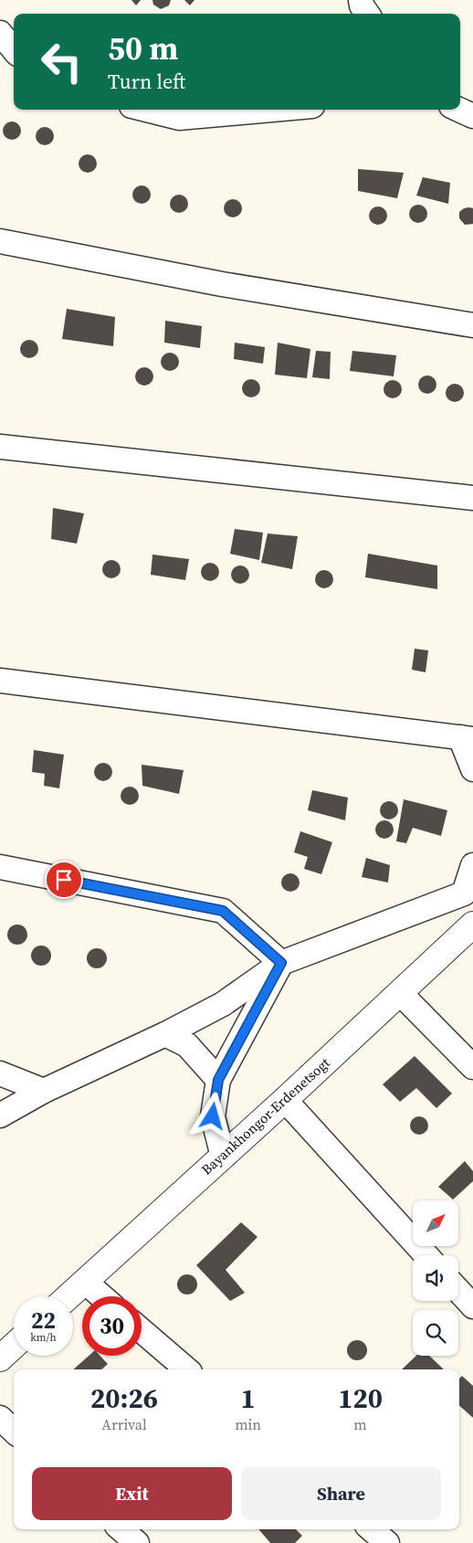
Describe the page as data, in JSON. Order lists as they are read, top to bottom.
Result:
{
  "streets": {
    "street": ["Bayankhongor-Erdenetsogt"]
  },
  "north": "top right",
  "page": {
    "turn": ["50 m", "Turn left"],
    "speed": "22 km/h",
    "limit": "30",
    "eta": [
      "20:26",
      "Arrival",
      "1",
      "min",
      "120",
      "m"
    ],
    "buttons": ["Exit", "Share"]
  }
}
